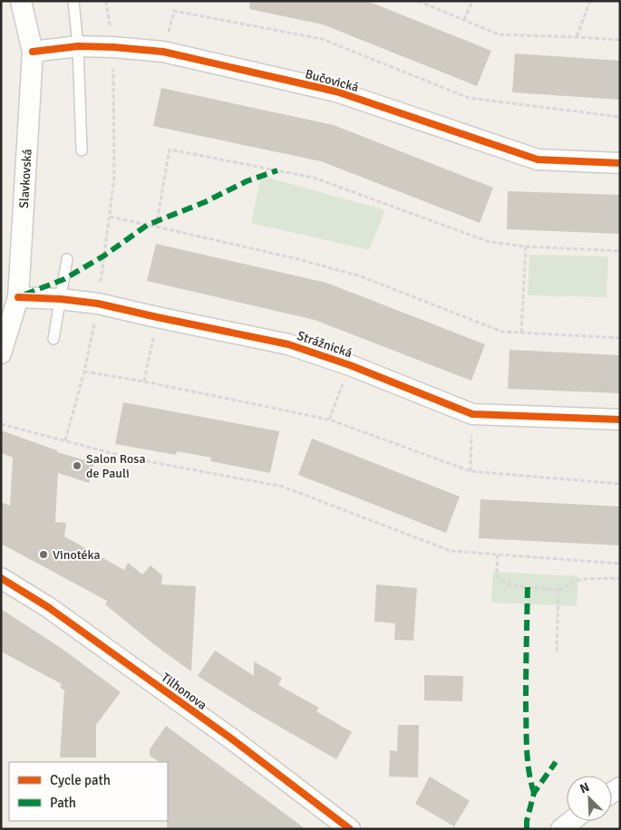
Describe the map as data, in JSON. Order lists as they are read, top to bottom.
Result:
{
  "streets": {
    "street": [
      "Bučovická",
      "Slavkovská",
      "Strážnická",
      "Tilhonova"
    ]
  },
  "crossings": [
    ["Bučovická", "Slavkovská"],
    ["Slavkovská", "Strážnická"]
  ],
  "places": ["Salon Rosa de Pauli", "Vinotéka"],
  "legend": ["Cycle path", "Path"],
  "north": "top left"
}
